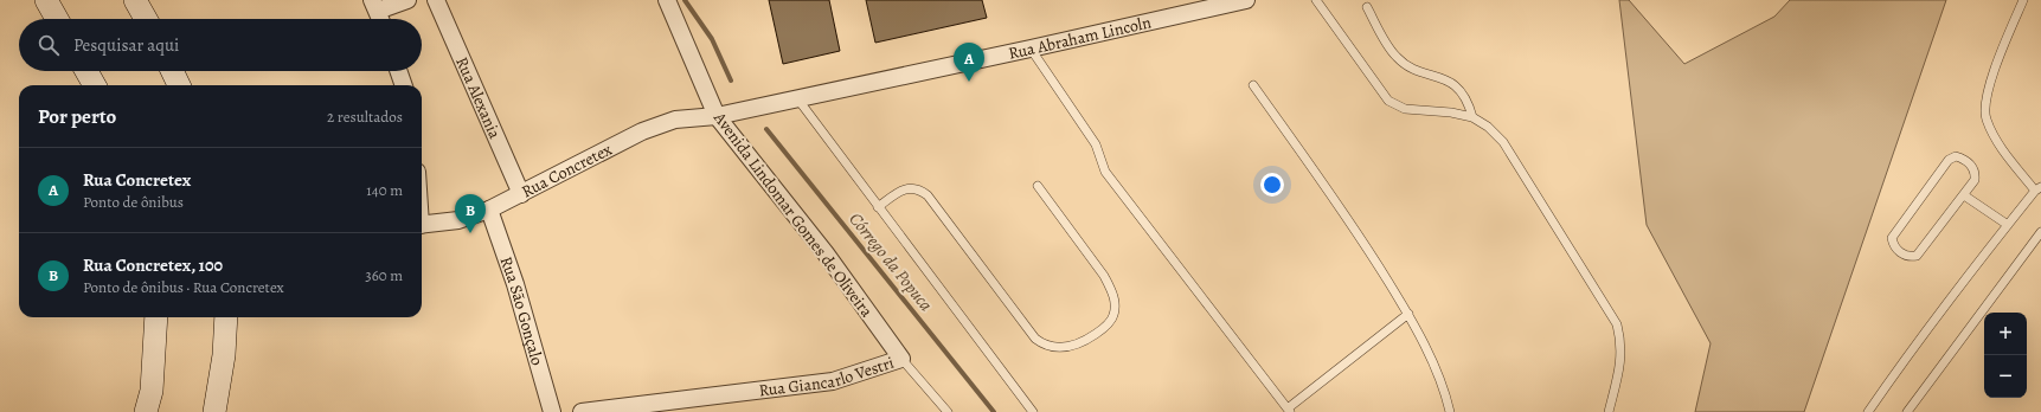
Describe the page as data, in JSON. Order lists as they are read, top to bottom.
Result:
{
  "streets": {
    "street": [
      "Rua Abraham Lincoln",
      "Rua Alexania",
      "Rua Concretex",
      "Avenida Lindomar Gomes de Oliveira",
      "Rua São Gonçalo",
      "Rua Giancarlo Vestri"
    ]
  },
  "crossings": [
    ["Rua Abraham Lincoln", "Rua Concretex"],
    ["Rua Abraham Lincoln", "Avenida Lindomar Gomes de Oliveira"],
    ["Rua Alexania", "Rua Concretex"],
    ["Rua Concretex", "Avenida Lindomar Gomes de Oliveira"],
    ["Rua Concretex", "Rua São Gonçalo"],
    ["Avenida Lindomar Gomes de Oliveira", "Rua Giancarlo Vestri"]
  ],
  "water": ["Córrego da Popuca"],
  "page": {
    "search": "Pesquisar aqui",
    "pins": ["A", "B"],
    "heading": ["Por perto", "2 resultados"],
    "list": [
      {
        "mark": "A",
        "name": "Rua Concretex",
        "note": "Ponto de ônibus",
        "value": "140 m"
      },
      {
        "mark": "B",
        "name": "Rua Concretex, 100",
        "note": "Ponto de ônibus · Rua Concretex",
        "value": "360 m"
      }
    ],
    "map_buttons": ["+", "−"]
  }
}
